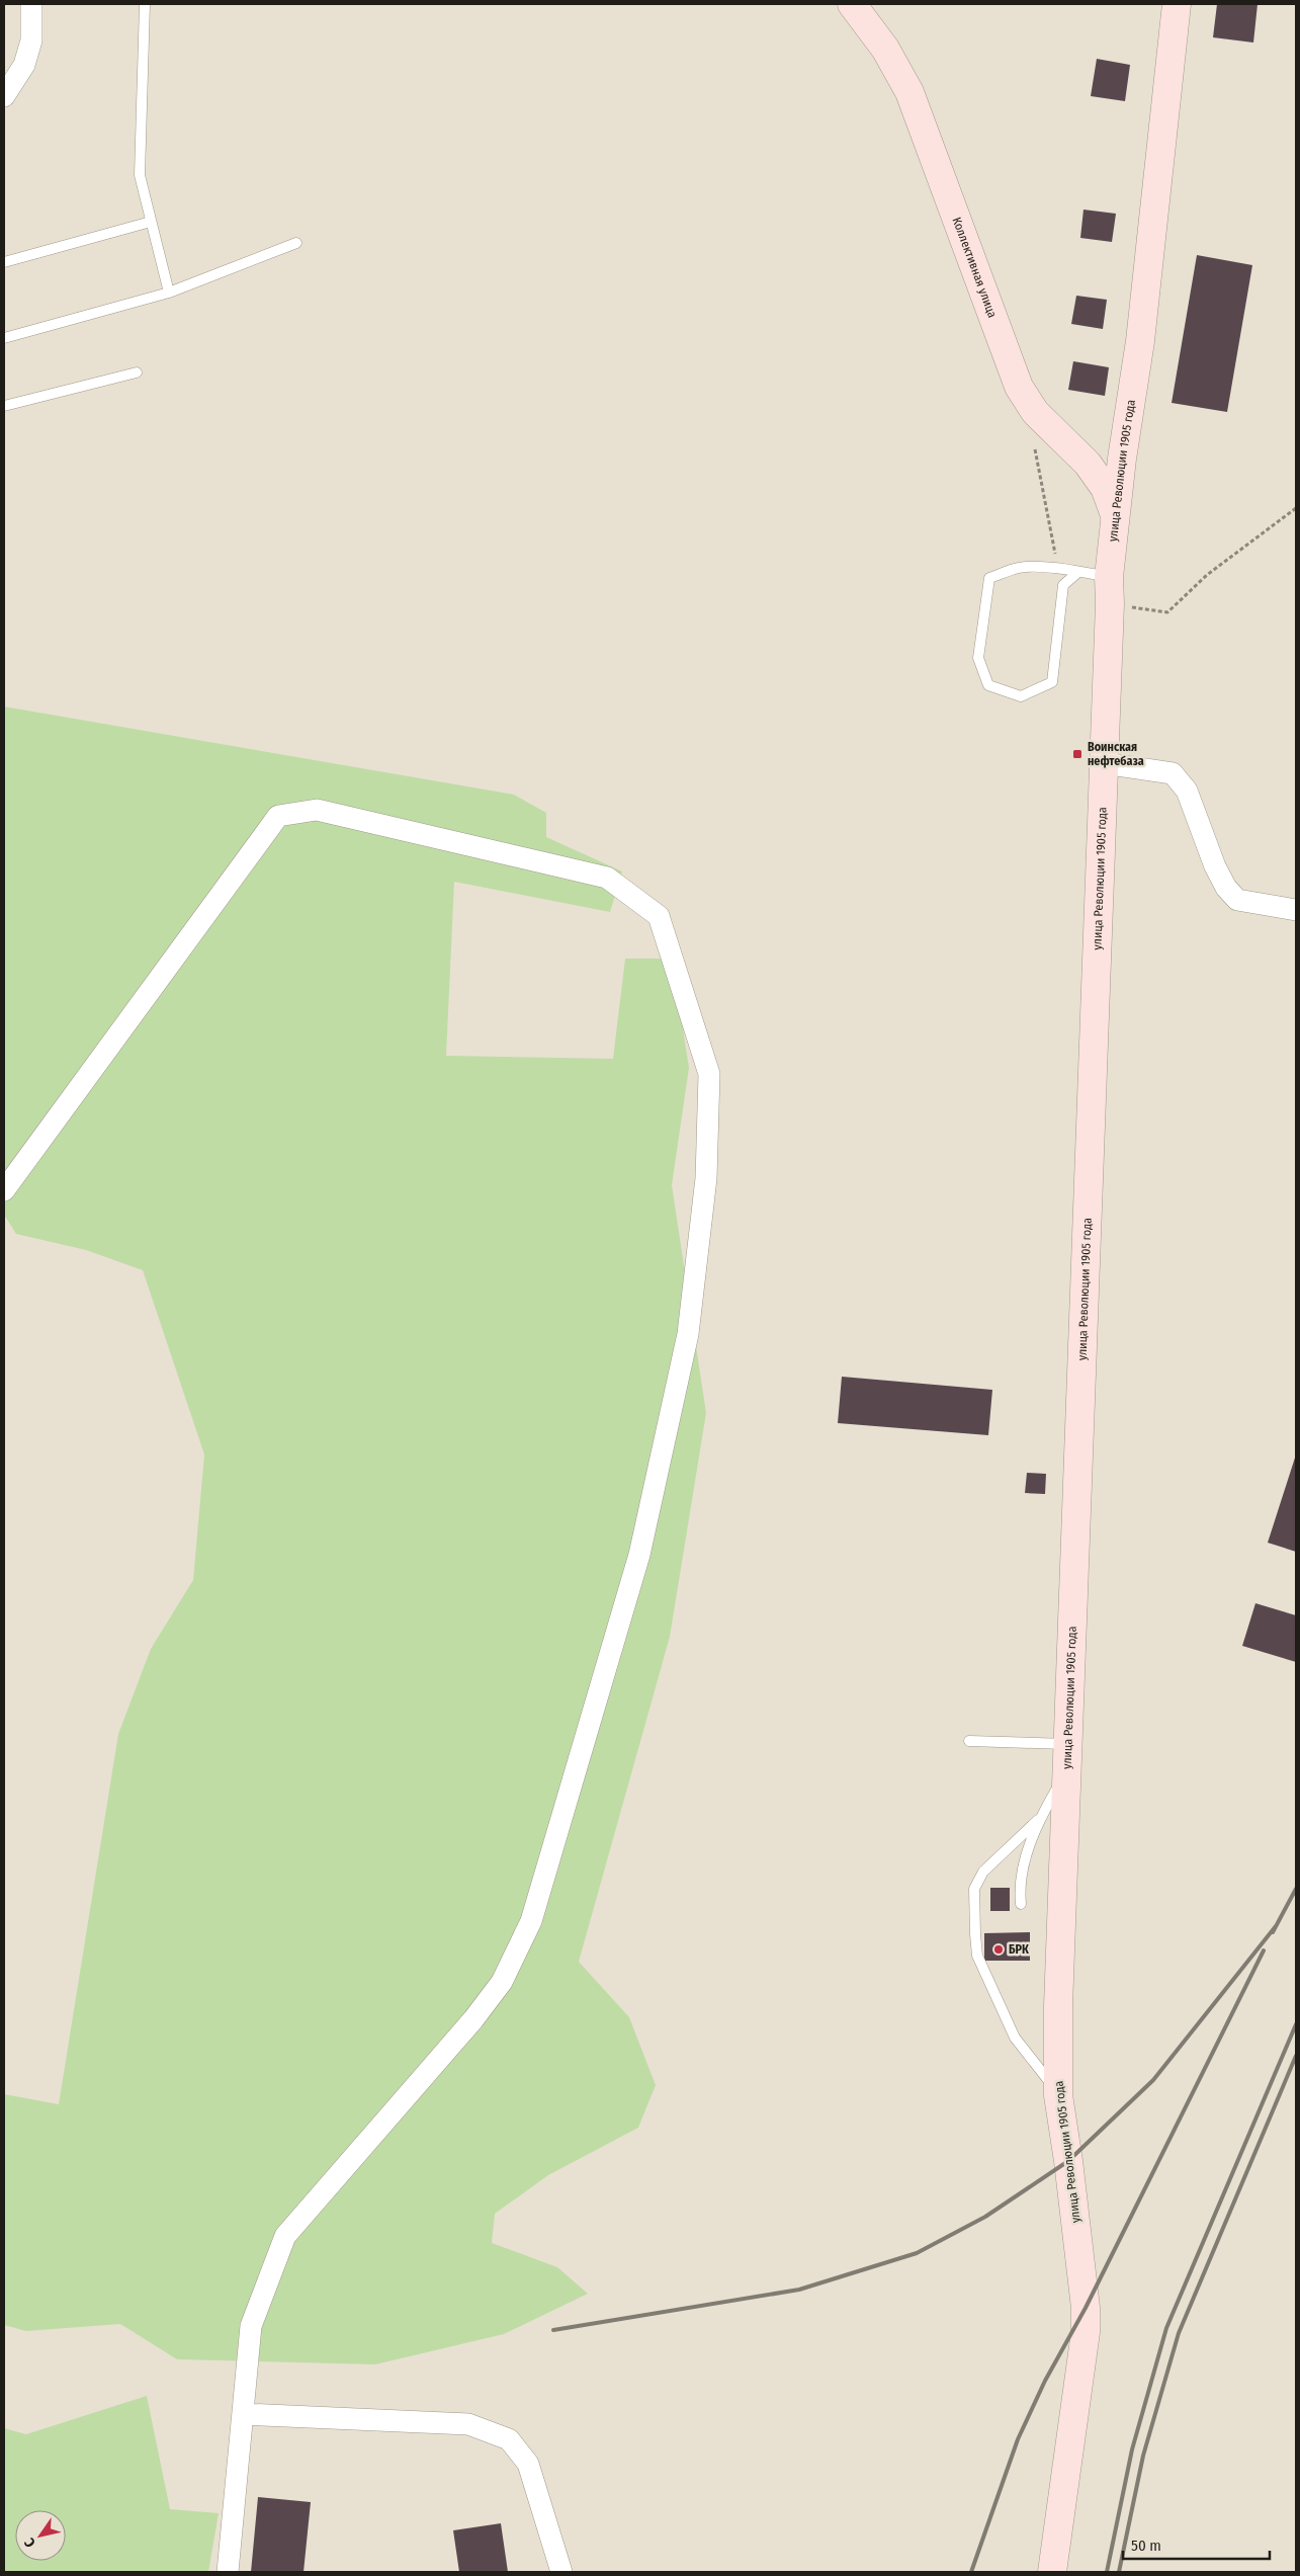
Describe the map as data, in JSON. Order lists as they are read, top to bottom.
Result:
{
  "streets": {
    "main road": ["Коллективная улица", "улица Революции 1905 года"]
  },
  "crossings": [
    ["Коллективная улица", "улица Революции 1905 года"]
  ],
  "places": {
    "transit": ["Воинская нефтебаза"],
    "other": ["БРК"]
  },
  "scale_bar": "50 m",
  "north": "bottom left"
}
